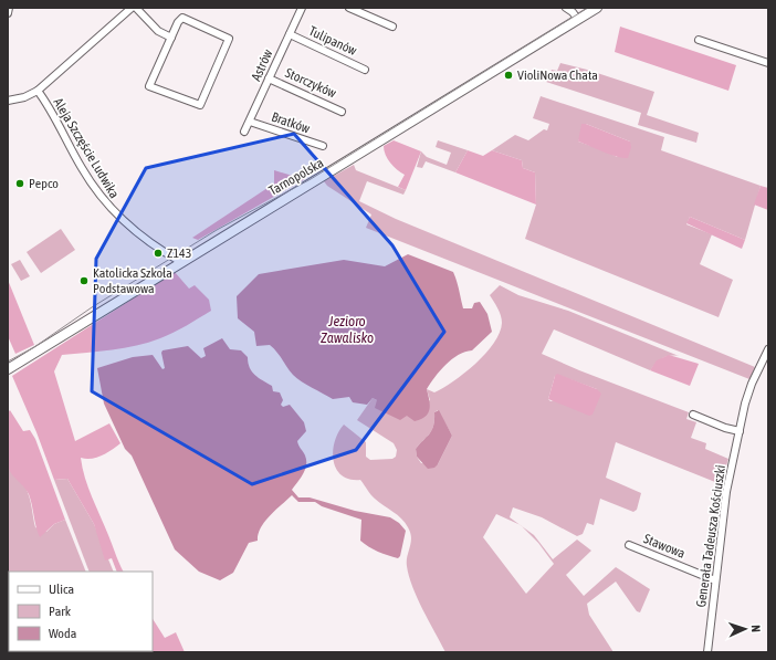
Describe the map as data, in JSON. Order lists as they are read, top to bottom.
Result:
{
  "streets": {
    "main road": ["Tarnopolska"],
    "street": [
      "Tulipanów",
      "Astrów",
      "Storczyków",
      "Bratków",
      "Aleja Szczęście Ludwika",
      "Generała Tadeusza Kościuszki",
      "Stawowa"
    ]
  },
  "crossings": [
    ["Tulipanów", "Astrów"],
    ["Astrów", "Storczyków"],
    ["Astrów", "Bratków"],
    ["Aleja Szczęście Ludwika", "Tarnopolska"],
    ["Generała Tadeusza Kościuszki", "Stawowa"]
  ],
  "water": ["Jezioro Zawalisko"],
  "places": [
    "VioliNowa Chata",
    "Pepco",
    "Z143",
    "Katolicka Szkoła Podstawowa"
  ],
  "legend": ["Ulica", "Park", "Woda"],
  "north": "right"
}
